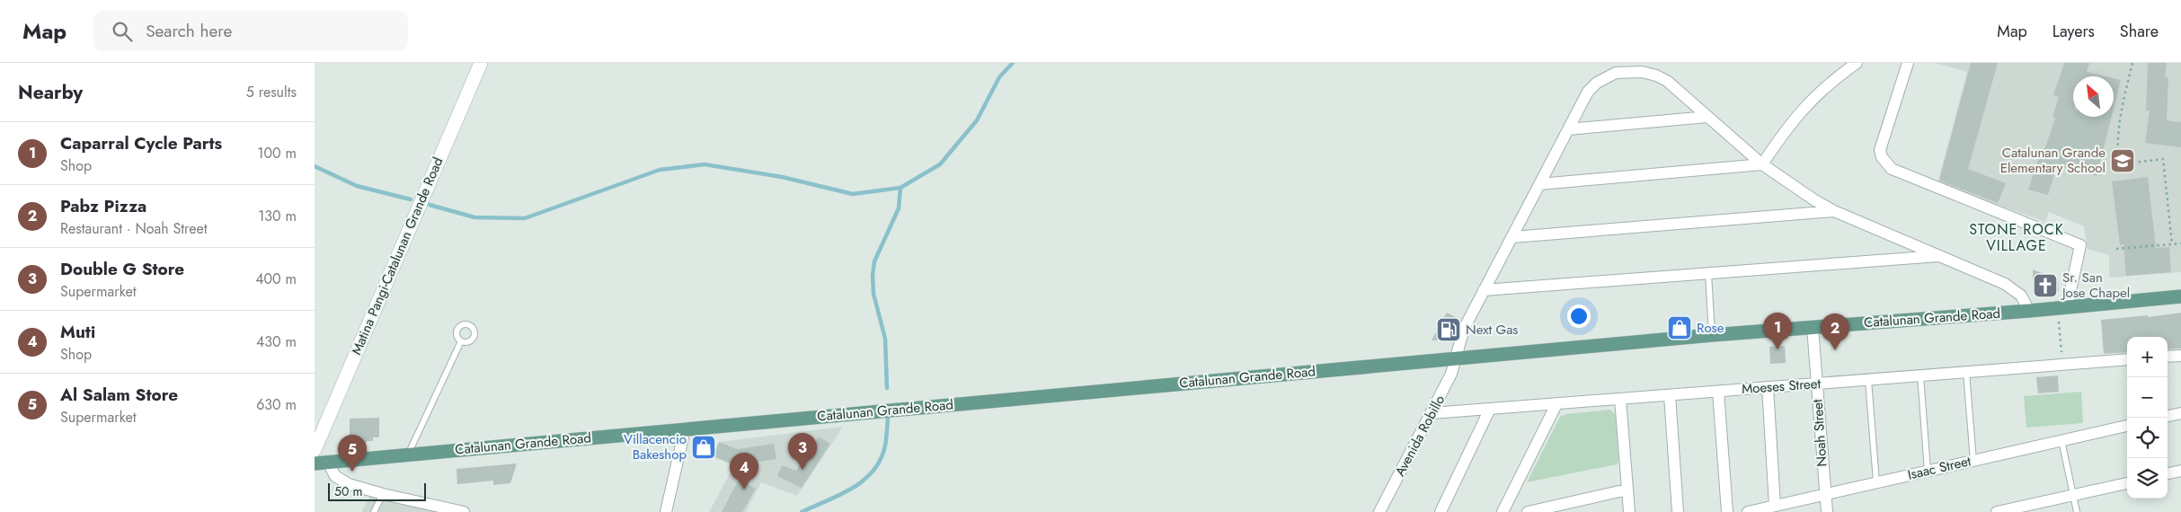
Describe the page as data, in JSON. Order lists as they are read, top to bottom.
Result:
{
  "streets": {
    "main road": ["Catalunan Grande Road"],
    "street": [
      "Matina Pangi-Catalunan Grande Road",
      "Moeses Street",
      "Noah Street",
      "Avenida Robillo",
      "Isaac Street"
    ]
  },
  "crossings": [
    ["Catalunan Grande Road", "Noah Street"],
    ["Catalunan Grande Road", "Avenida Robillo"],
    ["Moeses Street", "Noah Street"],
    ["Moeses Street", "Avenida Robillo"],
    ["Noah Street", "Isaac Street"]
  ],
  "districts": ["STONE ROCK VILLAGE"],
  "places": {
    "school or university": ["Catalunan Grande Elementary School"],
    "church": ["Sr. San Jose Chapel"],
    "shop": ["Rose", "Villacencio Bakeshop"],
    "fuel station": ["Next Gas"]
  },
  "scale_bar": "50 m",
  "north": "top left",
  "page": {
    "header": "Map",
    "search": "Search here",
    "nav": ["Map", "Layers", "Share"],
    "heading": ["Nearby", "5 results"],
    "list": [
      {
        "mark": "1",
        "name": "Caparral Cycle Parts",
        "note": "Shop",
        "value": "100 m"
      },
      {
        "mark": "2",
        "name": "Pabz Pizza",
        "note": "Restaurant · Noah Street",
        "value": "130 m"
      },
      {
        "mark": "3",
        "name": "Double G Store",
        "note": "Supermarket",
        "value": "400 m"
      },
      {
        "mark": "4",
        "name": "Muti",
        "note": "Shop",
        "value": "430 m"
      },
      {
        "mark": "5",
        "name": "Al Salam Store",
        "note": "Supermarket",
        "value": "630 m"
      }
    ],
    "pins": [
      "1",
      "2",
      "3",
      "5",
      "4"
    ],
    "map_buttons": ["+", "−"],
    "scale": "50 m"
  }
}
